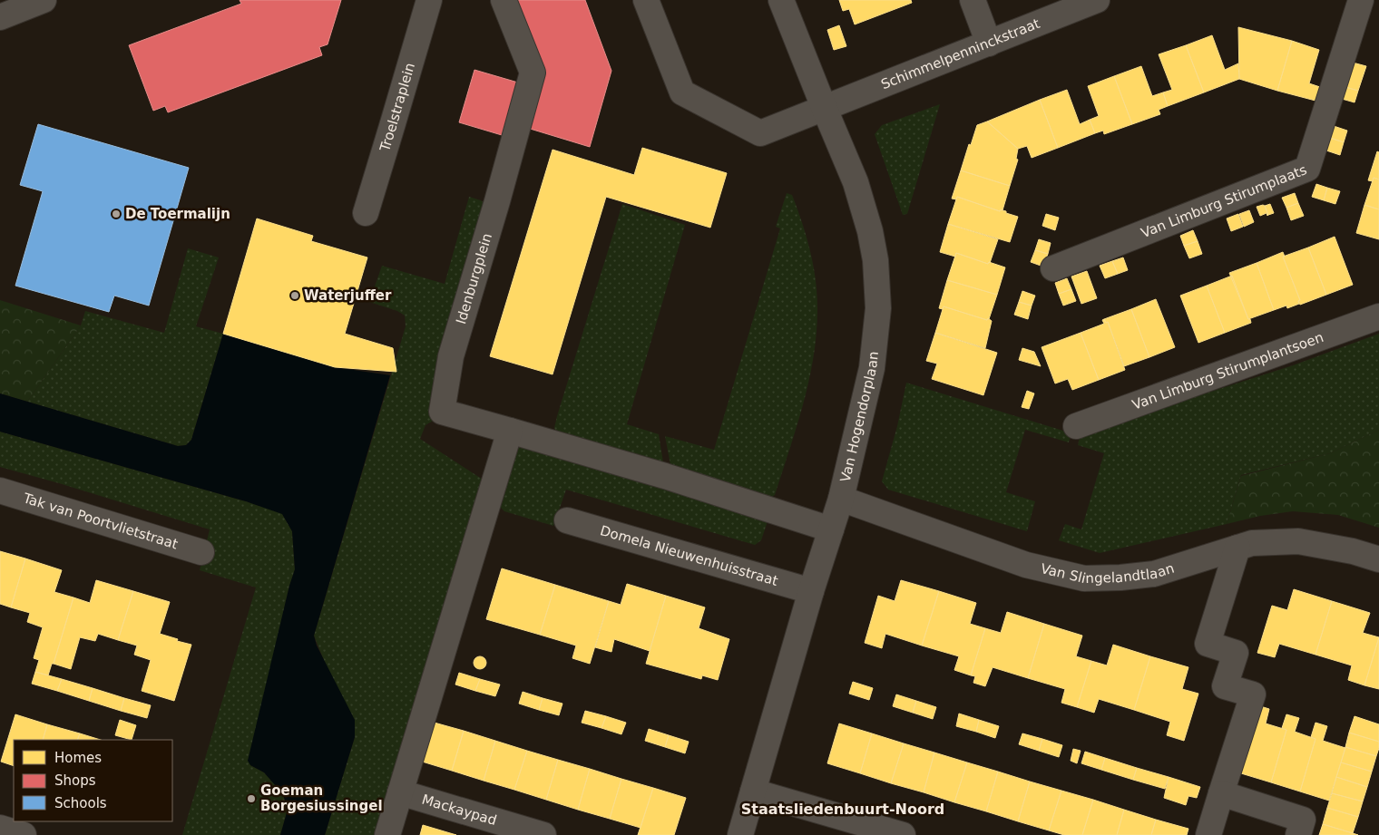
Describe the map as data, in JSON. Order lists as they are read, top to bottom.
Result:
{
  "streets": {
    "street": [
      "Schimmelpenninckstraat",
      "Troelstraplein",
      "Van Limburg Stirumplaats",
      "Idenburgplein",
      "Van Limburg Stirumplantsoen",
      "Van Hogendorplaan",
      "Tak van Poortvlietstraat",
      "Domela Nieuwenhuisstraat",
      "Van Slingelandtlaan",
      "Mackaypad"
    ]
  },
  "crossings": [
    ["Schimmelpenninckstraat", "Van Hogendorplaan"],
    ["Van Hogendorplaan", "Domela Nieuwenhuisstraat"],
    ["Van Hogendorplaan", "Van Slingelandtlaan"]
  ],
  "districts": ["Staatsliedenbuurt-Noord"],
  "places": ["De Toermalijn", "Waterjuffer", "Goeman Borgesiussingel"],
  "legend": ["Homes", "Shops", "Schools"]
}
